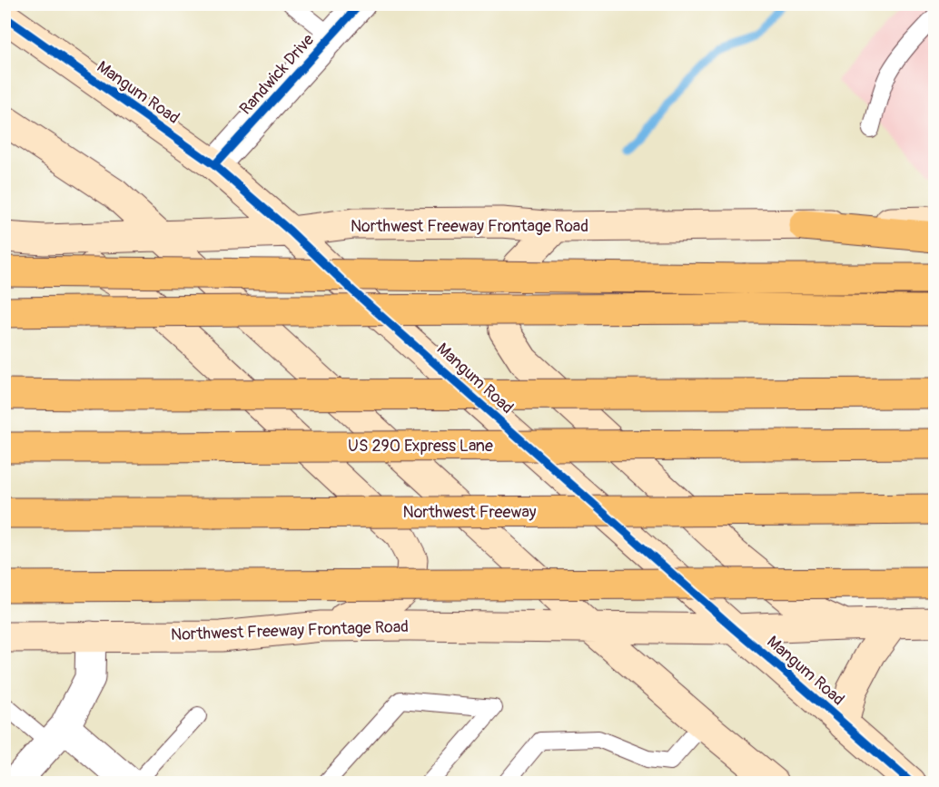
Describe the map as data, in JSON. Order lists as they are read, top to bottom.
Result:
{
  "streets": {
    "highway": ["US 290 Express Lane", "Northwest Freeway"],
    "main road": ["Mangum Road", "Northwest Freeway Frontage Road"],
    "street": ["Randwick Drive"]
  },
  "crossings": [
    ["Randwick Drive", "Mangum Road"],
    ["Mangum Road", "Northwest Freeway Frontage Road"]
  ]
}
